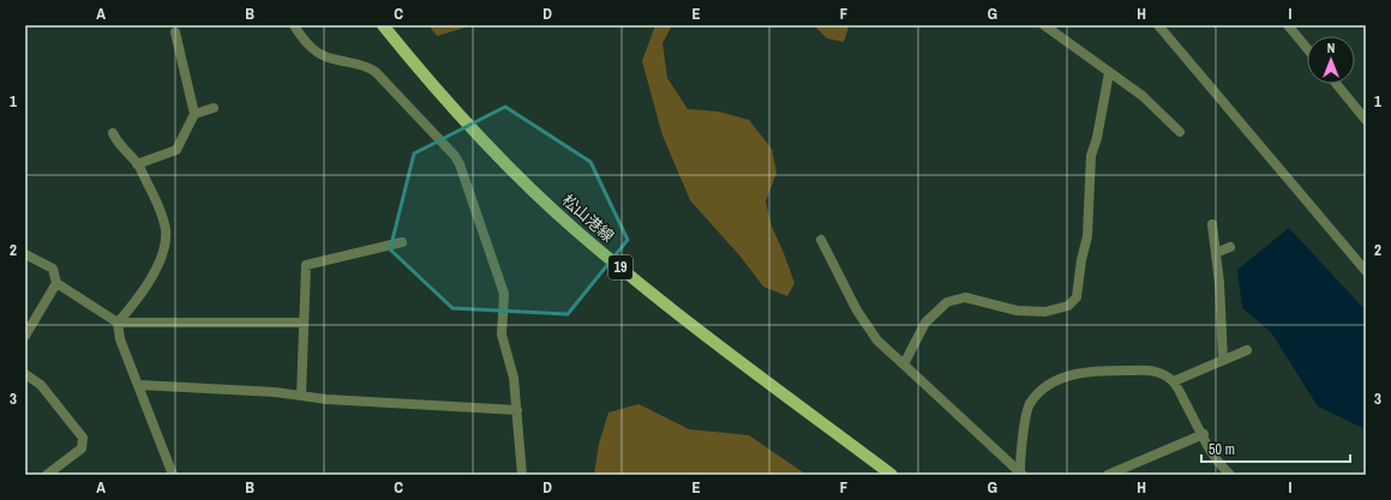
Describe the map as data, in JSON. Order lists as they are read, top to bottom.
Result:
{
  "streets": {
    "main road": ["松山港線", "19"]
  },
  "scale_bar": "50 m",
  "north": "top",
  "grid": {
    "columns": [
      "A",
      "B",
      "C",
      "D",
      "E",
      "F",
      "G",
      "H",
      "I"
    ],
    "rows": ["1", "2", "3"]
  }
}
